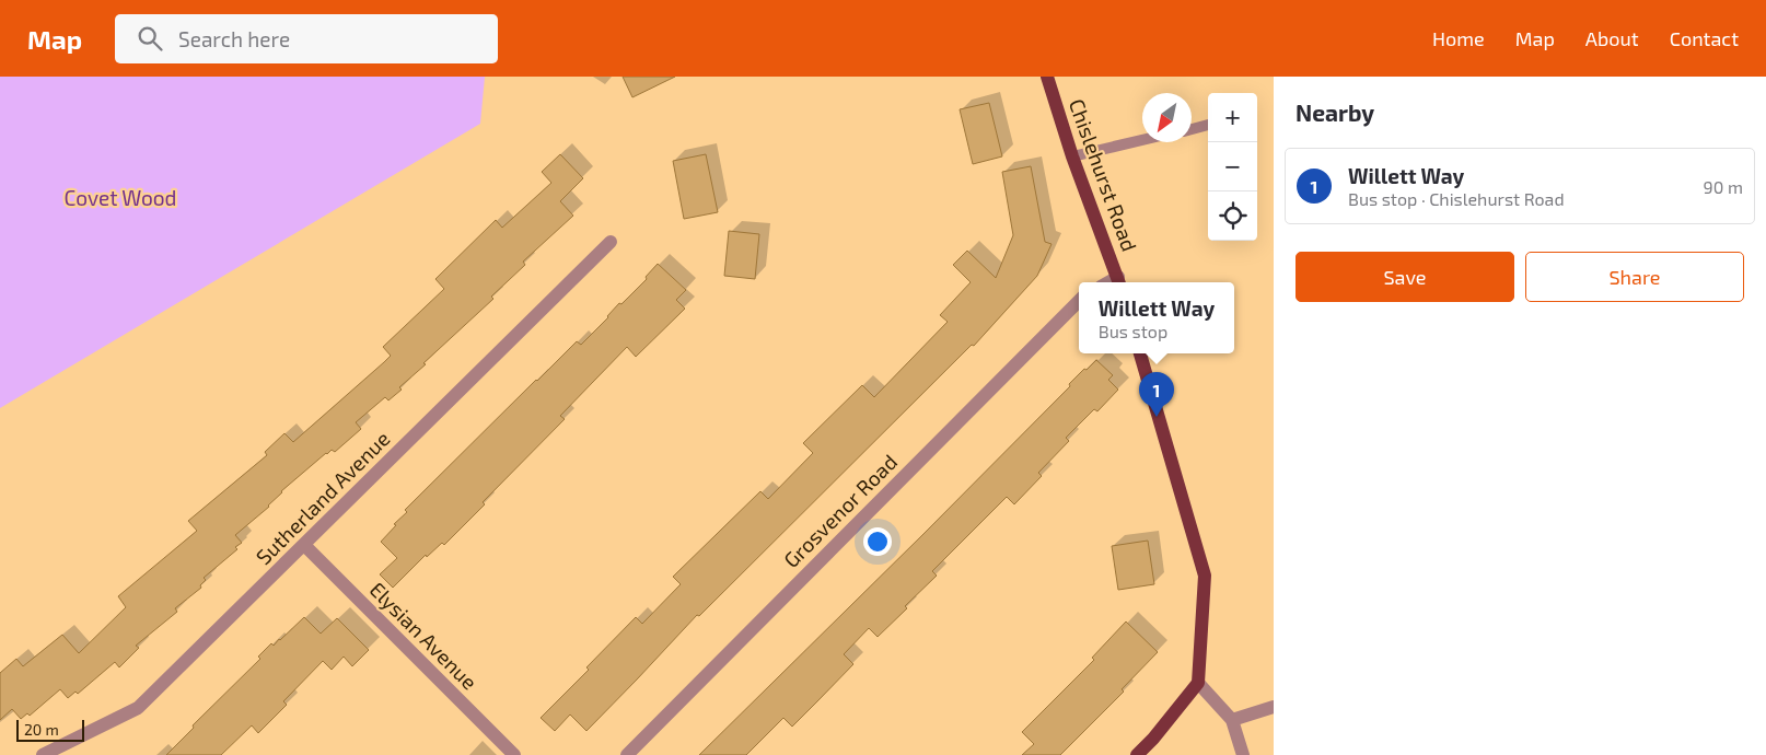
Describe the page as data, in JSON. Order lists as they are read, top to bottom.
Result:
{
  "streets": {
    "main road": ["Chislehurst Road"],
    "street": ["Sutherland Avenue", "Grosvenor Road", "Elysian Avenue"]
  },
  "crossings": [
    ["Sutherland Avenue", "Elysian Avenue"]
  ],
  "parks": ["Covet Wood"],
  "scale_bar": "20 m",
  "north": "bottom left",
  "page": {
    "header": "Map",
    "search": "Search here",
    "nav": [
      "Home",
      "Map",
      "About",
      "Contact"
    ],
    "heading": "Nearby",
    "map_buttons": ["+", "−"],
    "list": [
      {
        "mark": "1",
        "name": "Willett Way",
        "note": "Bus stop · Chislehurst Road",
        "value": "90 m"
      }
    ],
    "buttons": ["Save", "Share"],
    "popup": ["Willett Way", "Bus stop"],
    "pins": "1",
    "scale": "20 m"
  }
}
